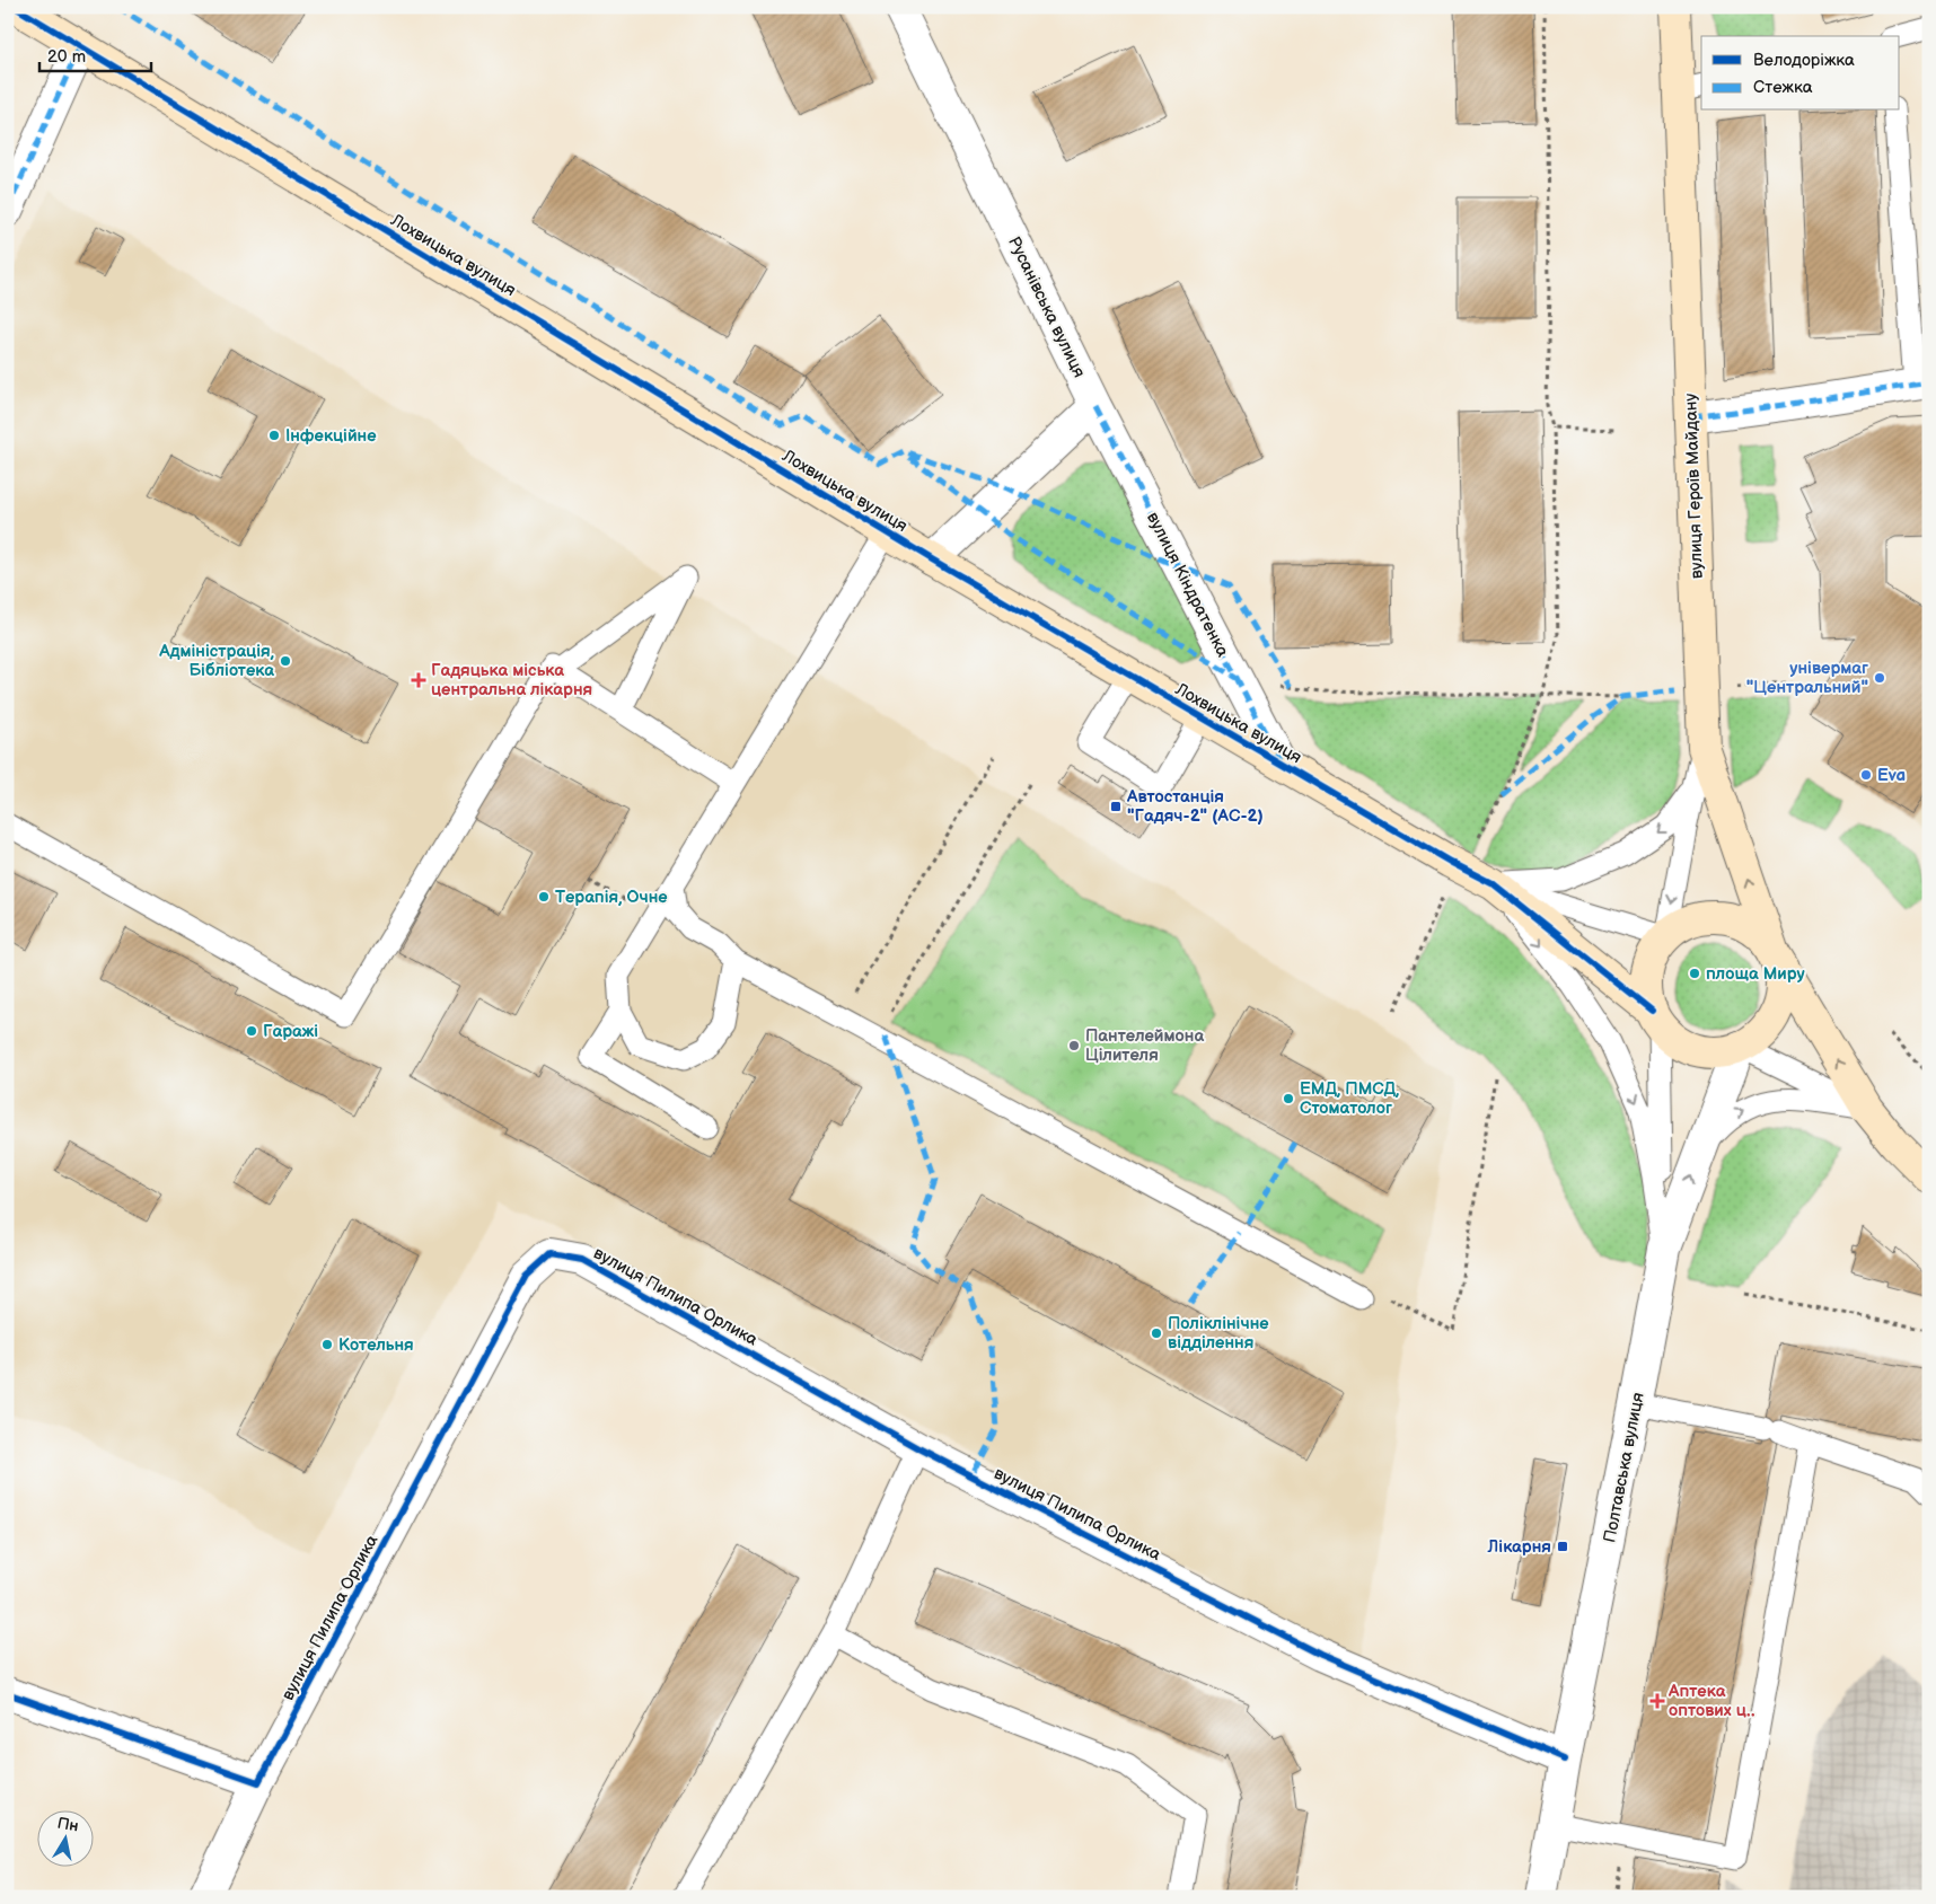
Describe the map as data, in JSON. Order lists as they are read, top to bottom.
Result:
{
  "streets": {
    "street": [
      "Лохвицька вулиця",
      "Русанівська вулиця",
      "вулиця Героїв Майдану",
      "вулиця Кіндратенка",
      "вулиця Пилипа Орлика",
      "Полтавська вулиця"
    ]
  },
  "crossings": [
    ["Лохвицька вулиця", "вулиця Героїв Майдану"],
    ["Лохвицька вулиця", "вулиця Кіндратенка"],
    ["Лохвицька вулиця", "Полтавська вулиця"],
    ["Русанівська вулиця", "вулиця Кіндратенка"],
    ["вулиця Героїв Майдану", "Полтавська вулиця"],
    ["вулиця Пилипа Орлика", "Полтавська вулиця"]
  ],
  "places": {
    "other": [
      "Інфекційне",
      "Адміністрація, Бібліотека",
      "універмаг \"Центральний\"",
      "Eva",
      "Терапія, Очне",
      "площа Миру",
      "Гаражі",
      "Пантелеймона Цілителя",
      "ЕМД, ПМСД, Стоматолог",
      "Поліклінічне відділення",
      "Котельня"
    ],
    "health": ["Гадяцька міська центральна лікарня", "Аптека оптових ц‥"],
    "transit": ["Автостанція \"Гадяч-2\" (АС-2)", "Лікарня"]
  },
  "legend": ["Велодоріжка", "Стежка"],
  "scale_bar": "20 m",
  "north": "top"
}
